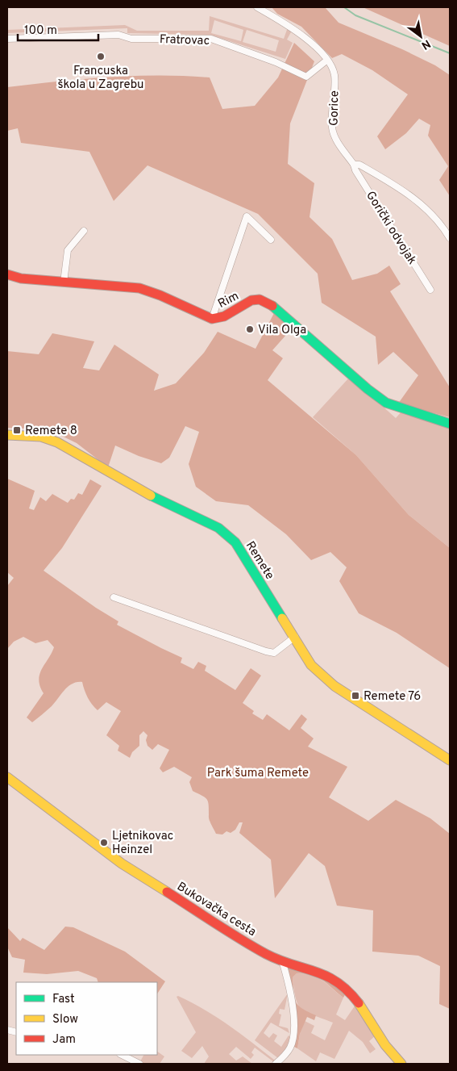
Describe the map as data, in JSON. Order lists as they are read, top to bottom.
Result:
{
  "streets": {
    "street": [
      "Fratrovac",
      "Gorice",
      "Gorički odvojak",
      "Rim",
      "Remete",
      "Bukovačka cesta"
    ]
  },
  "crossings": [
    ["Fratrovac", "Gorice"],
    ["Gorice", "Gorički odvojak"]
  ],
  "parks": ["Park šuma Remete"],
  "places": {
    "other": ["Francuska škola u Zagrebu", "Vila Olga", "Ljetnikovac Heinzel"],
    "transit": ["Remete 8", "Remete 76"]
  },
  "legend": ["Fast", "Slow", "Jam"],
  "scale_bar": "100 m",
  "north": "bottom right"
}
